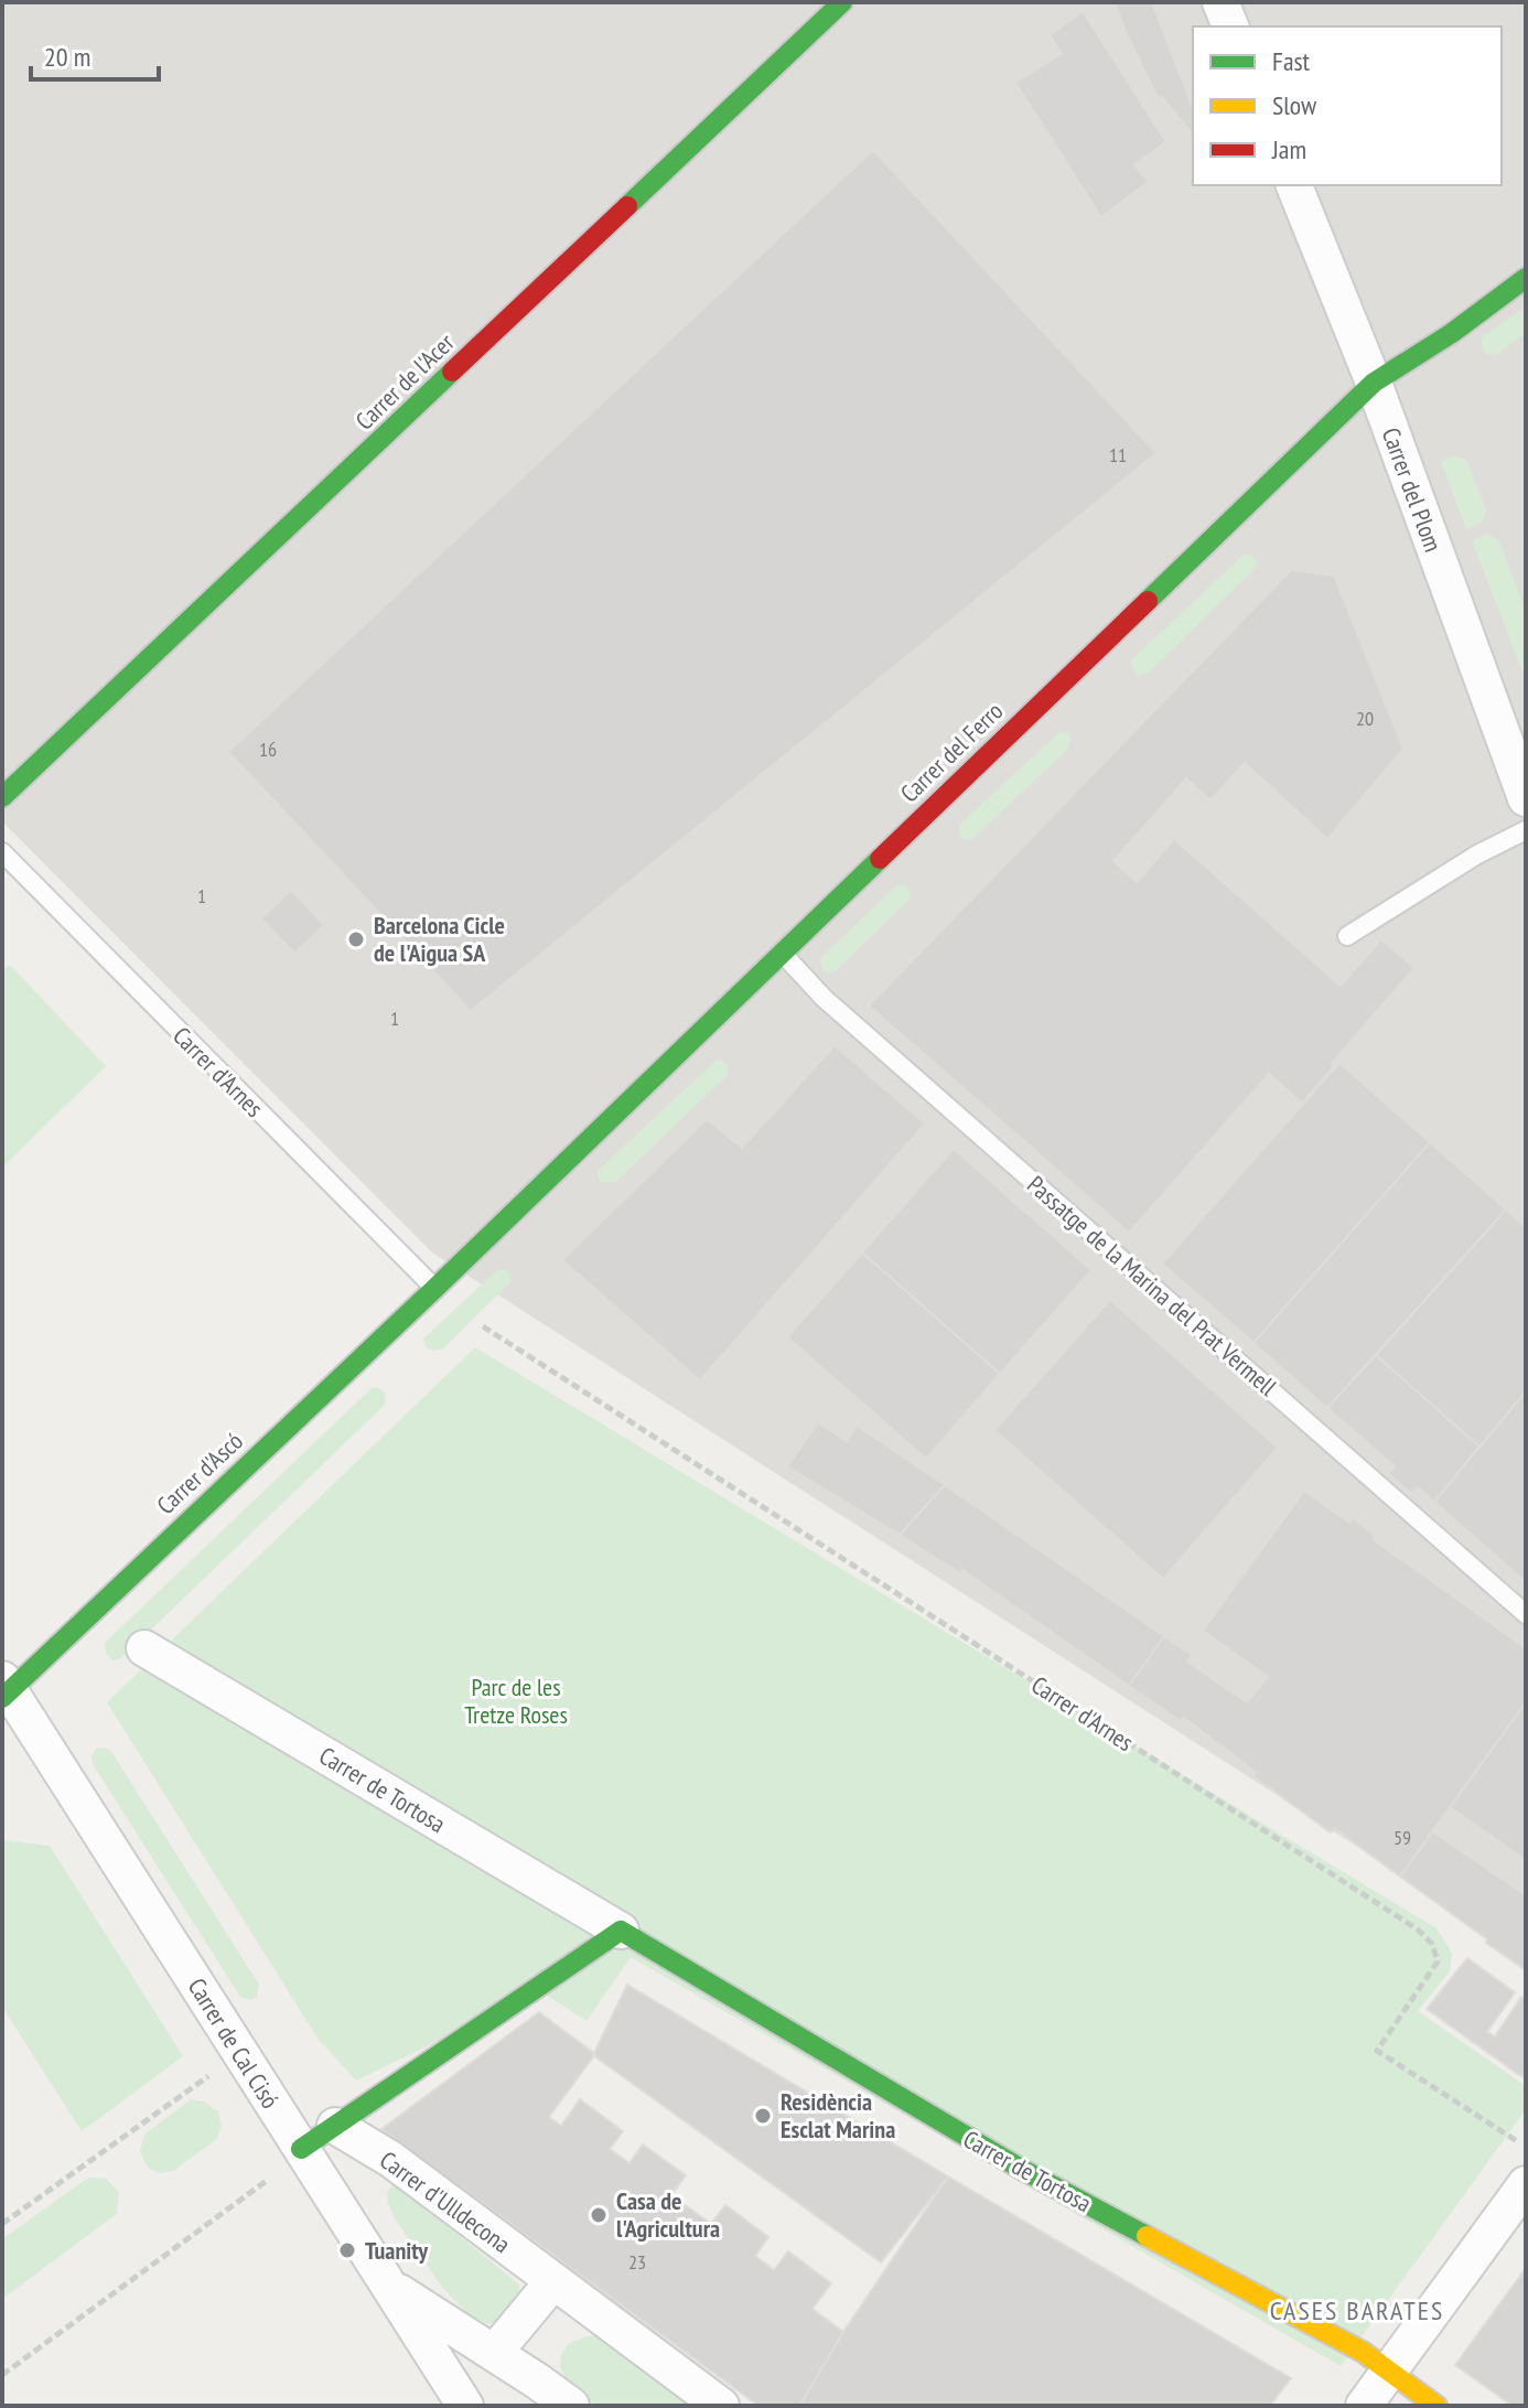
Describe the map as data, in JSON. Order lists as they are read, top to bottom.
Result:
{
  "streets": {
    "street": [
      "Carrer de l'Acer",
      "Carrer del Plom",
      "Carrer del Ferro",
      "Carrer d'Ascó",
      "Carrer de Tortosa",
      "Carrer de Cal Cisó",
      "Carrer d'Ulldecona"
    ],
    "lane": ["Carrer d'Arnes", "Passatge de la Marina del Prat Vermell"]
  },
  "crossings": [
    ["Carrer del Plom", "Carrer del Ferro"],
    ["Carrer del Ferro", "Carrer d'Arnes"],
    ["Carrer del Ferro", "Passatge de la Marina del Prat Vermell"],
    ["Carrer del Ferro", "Carrer d'Ascó"],
    ["Carrer d'Arnes", "Carrer d'Ascó"],
    ["Carrer d'Ascó", "Carrer de Cal Cisó"]
  ],
  "districts": ["CASES BARATES"],
  "parks": ["Parc de les Tretze Roses"],
  "places": [
    "Barcelona Cicle de l'Aigua SA",
    "Residència Esclat Marina",
    "Casa de l'Agricultura",
    "Tuanity"
  ],
  "house_numbers": [
    "11",
    "20",
    "16",
    "1",
    "1",
    "59",
    "23"
  ],
  "legend": ["Fast", "Slow", "Jam"],
  "scale_bar": "20 m"
}
